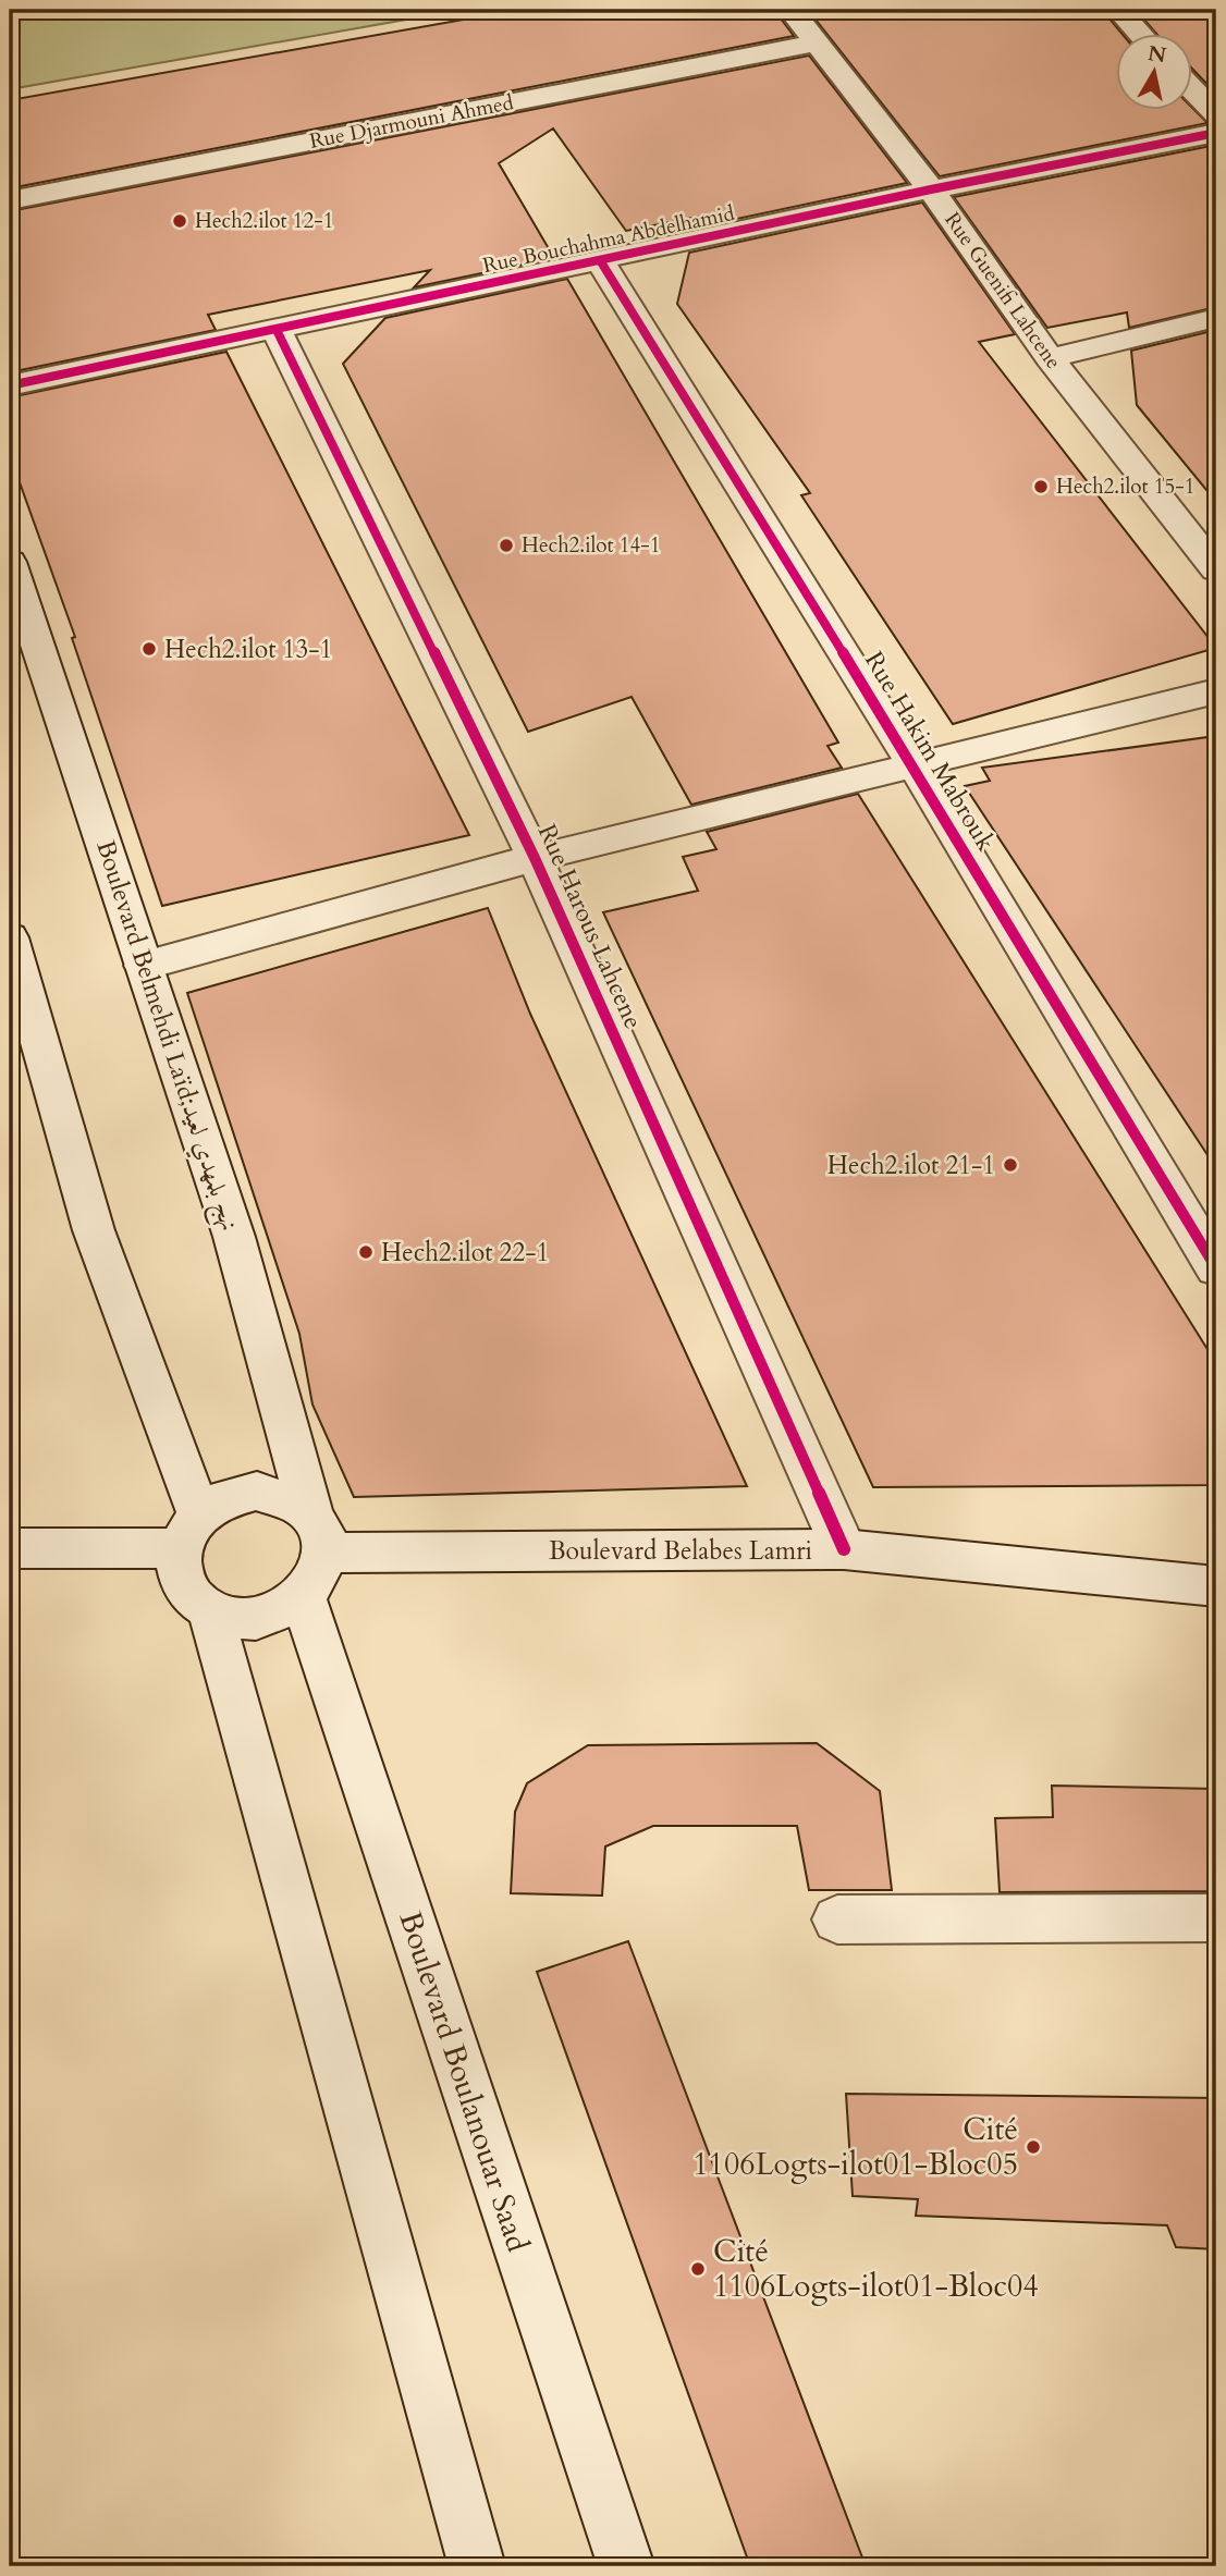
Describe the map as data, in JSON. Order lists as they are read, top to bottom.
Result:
{
  "streets": {
    "street": [
      "Rue Djarmouni Ahmed",
      "Rue Bouchahma Abdelhamid",
      "Rue Guenifi Lahcene",
      "Rue Hakim Mabrouk",
      "Rue Harous Lahcene",
      "Boulevard Belmehdi Laïd;نهج بلمهدي لعيد",
      "Boulevard Belabes Lamri",
      "Boulevard Boulanouar Saad"
    ]
  },
  "crossings": [
    ["Rue Djarmouni Ahmed", "Rue Guenifi Lahcene"],
    ["Rue Bouchahma Abdelhamid", "Rue Guenifi Lahcene"],
    ["Rue Bouchahma Abdelhamid", "Rue Hakim Mabrouk"],
    ["Rue Bouchahma Abdelhamid", "Rue Harous Lahcene"],
    ["Rue Harous Lahcene", "Boulevard Belabes Lamri"],
    ["Boulevard Belmehdi Laïd;نهج بلمهدي لعيد", "Boulevard Belabes Lamri"],
    ["Boulevard Belmehdi Laïd;نهج بلمهدي لعيد", "Boulevard Boulanouar Saad"],
    ["Boulevard Belabes Lamri", "Boulevard Boulanouar Saad"]
  ],
  "places": [
    "Hech2.ilot 12-1",
    "Hech2.ilot 15-1",
    "Hech2.ilot 14-1",
    "Hech2.ilot 13-1",
    "Hech2.ilot 21-1",
    "Hech2.ilot 22-1",
    "Cité 1106Logts-ilot01-Bloc05",
    "Cité 1106Logts-ilot01-Bloc04"
  ],
  "north": "top"
}
